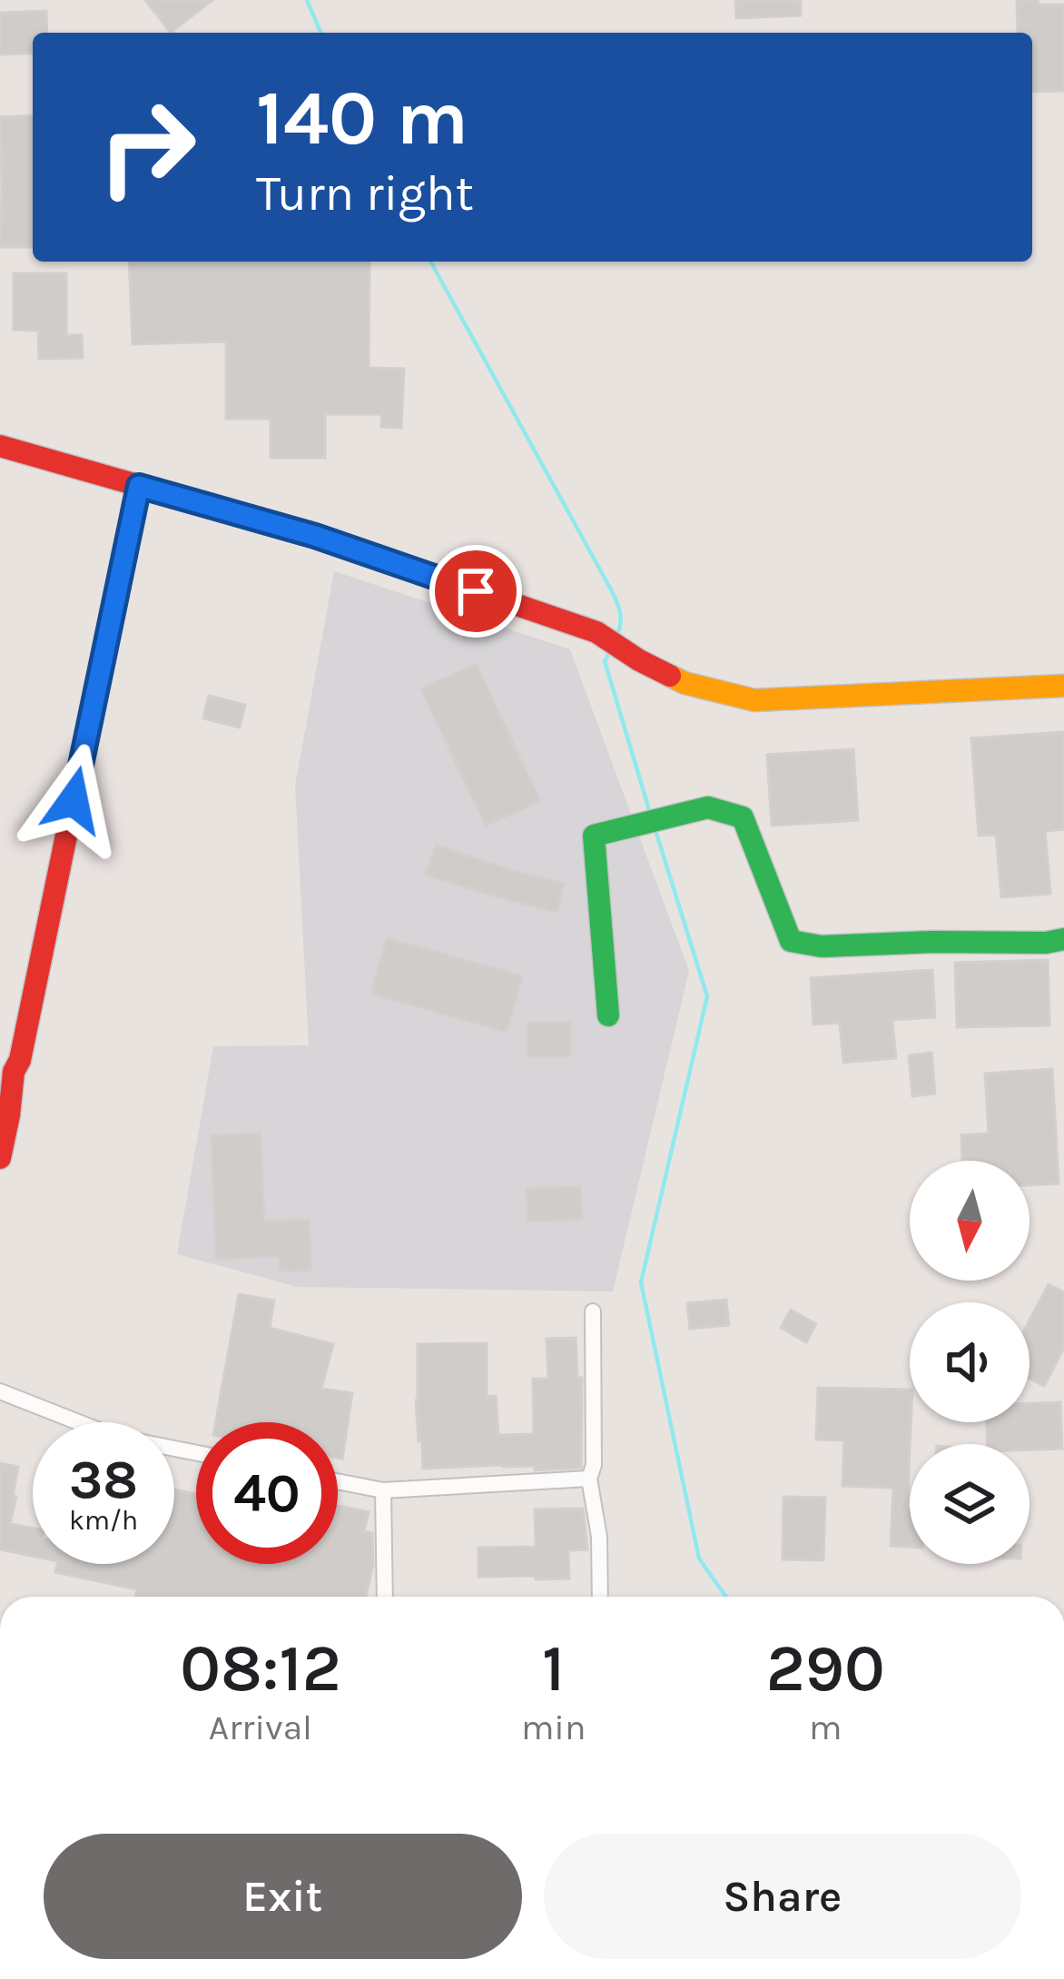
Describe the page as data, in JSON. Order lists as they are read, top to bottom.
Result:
{
  "north": "bottom",
  "page": {
    "turn": ["140 m", "Turn right"],
    "speed": "38 km/h",
    "limit": "40",
    "eta": [
      "08:12",
      "Arrival",
      "1",
      "min",
      "290",
      "m"
    ],
    "buttons": ["Exit", "Share"]
  }
}
